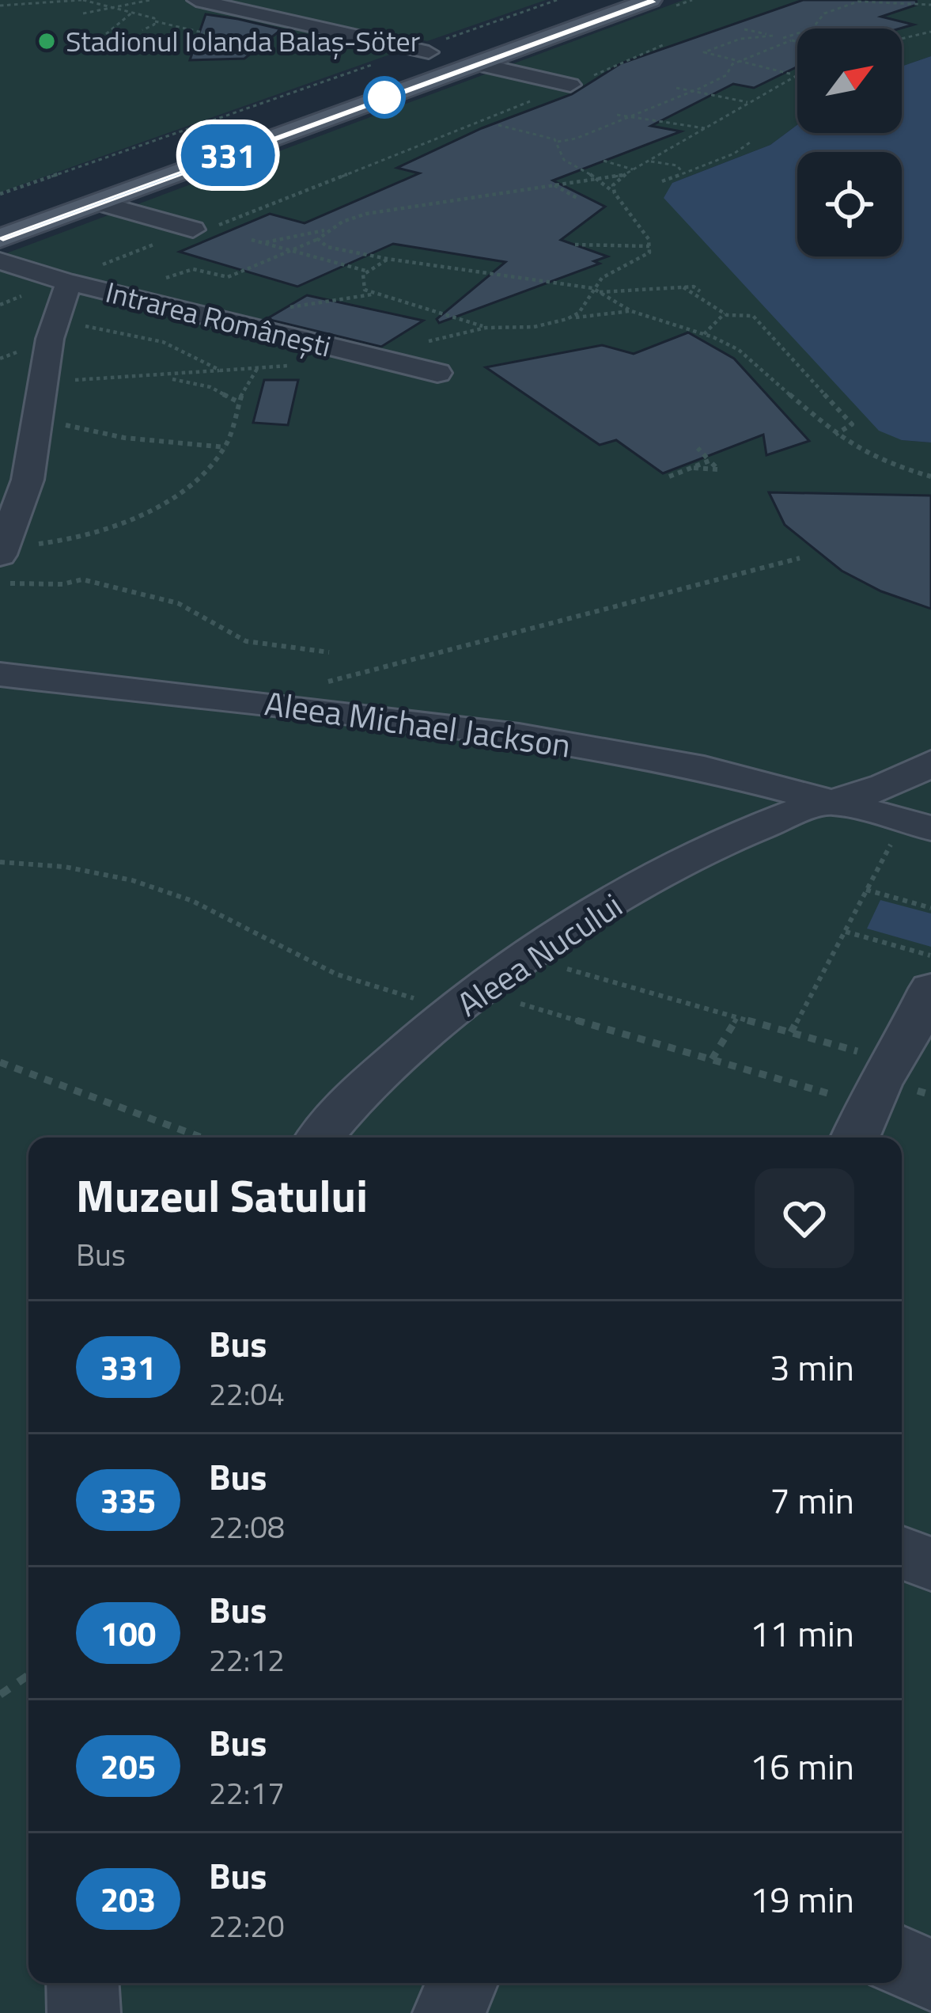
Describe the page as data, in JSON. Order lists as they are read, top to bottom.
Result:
{
  "streets": {
    "street": ["Intrarea Românești", "Aleea Michael Jackson", "Aleea Nucului"]
  },
  "crossings": [
    ["Aleea Michael Jackson", "Aleea Nucului"]
  ],
  "places": ["Stadionul Iolanda Balaș-Söter"],
  "lines": ["bus line 331"],
  "north": "top right",
  "page": {
    "on_map": "331",
    "heading": ["Muzeul Satului", "Bus"],
    "list": [
      {
        "mark": "331",
        "name": "Bus",
        "note": "22:04",
        "value": "3 min"
      },
      {
        "mark": "335",
        "name": "Bus",
        "note": "22:08",
        "value": "7 min"
      },
      {
        "mark": "100",
        "name": "Bus",
        "note": "22:12",
        "value": "11 min"
      },
      {
        "mark": "205",
        "name": "Bus",
        "note": "22:17",
        "value": "16 min"
      },
      {
        "mark": "203",
        "name": "Bus",
        "note": "22:20",
        "value": "19 min"
      }
    ]
  }
}
